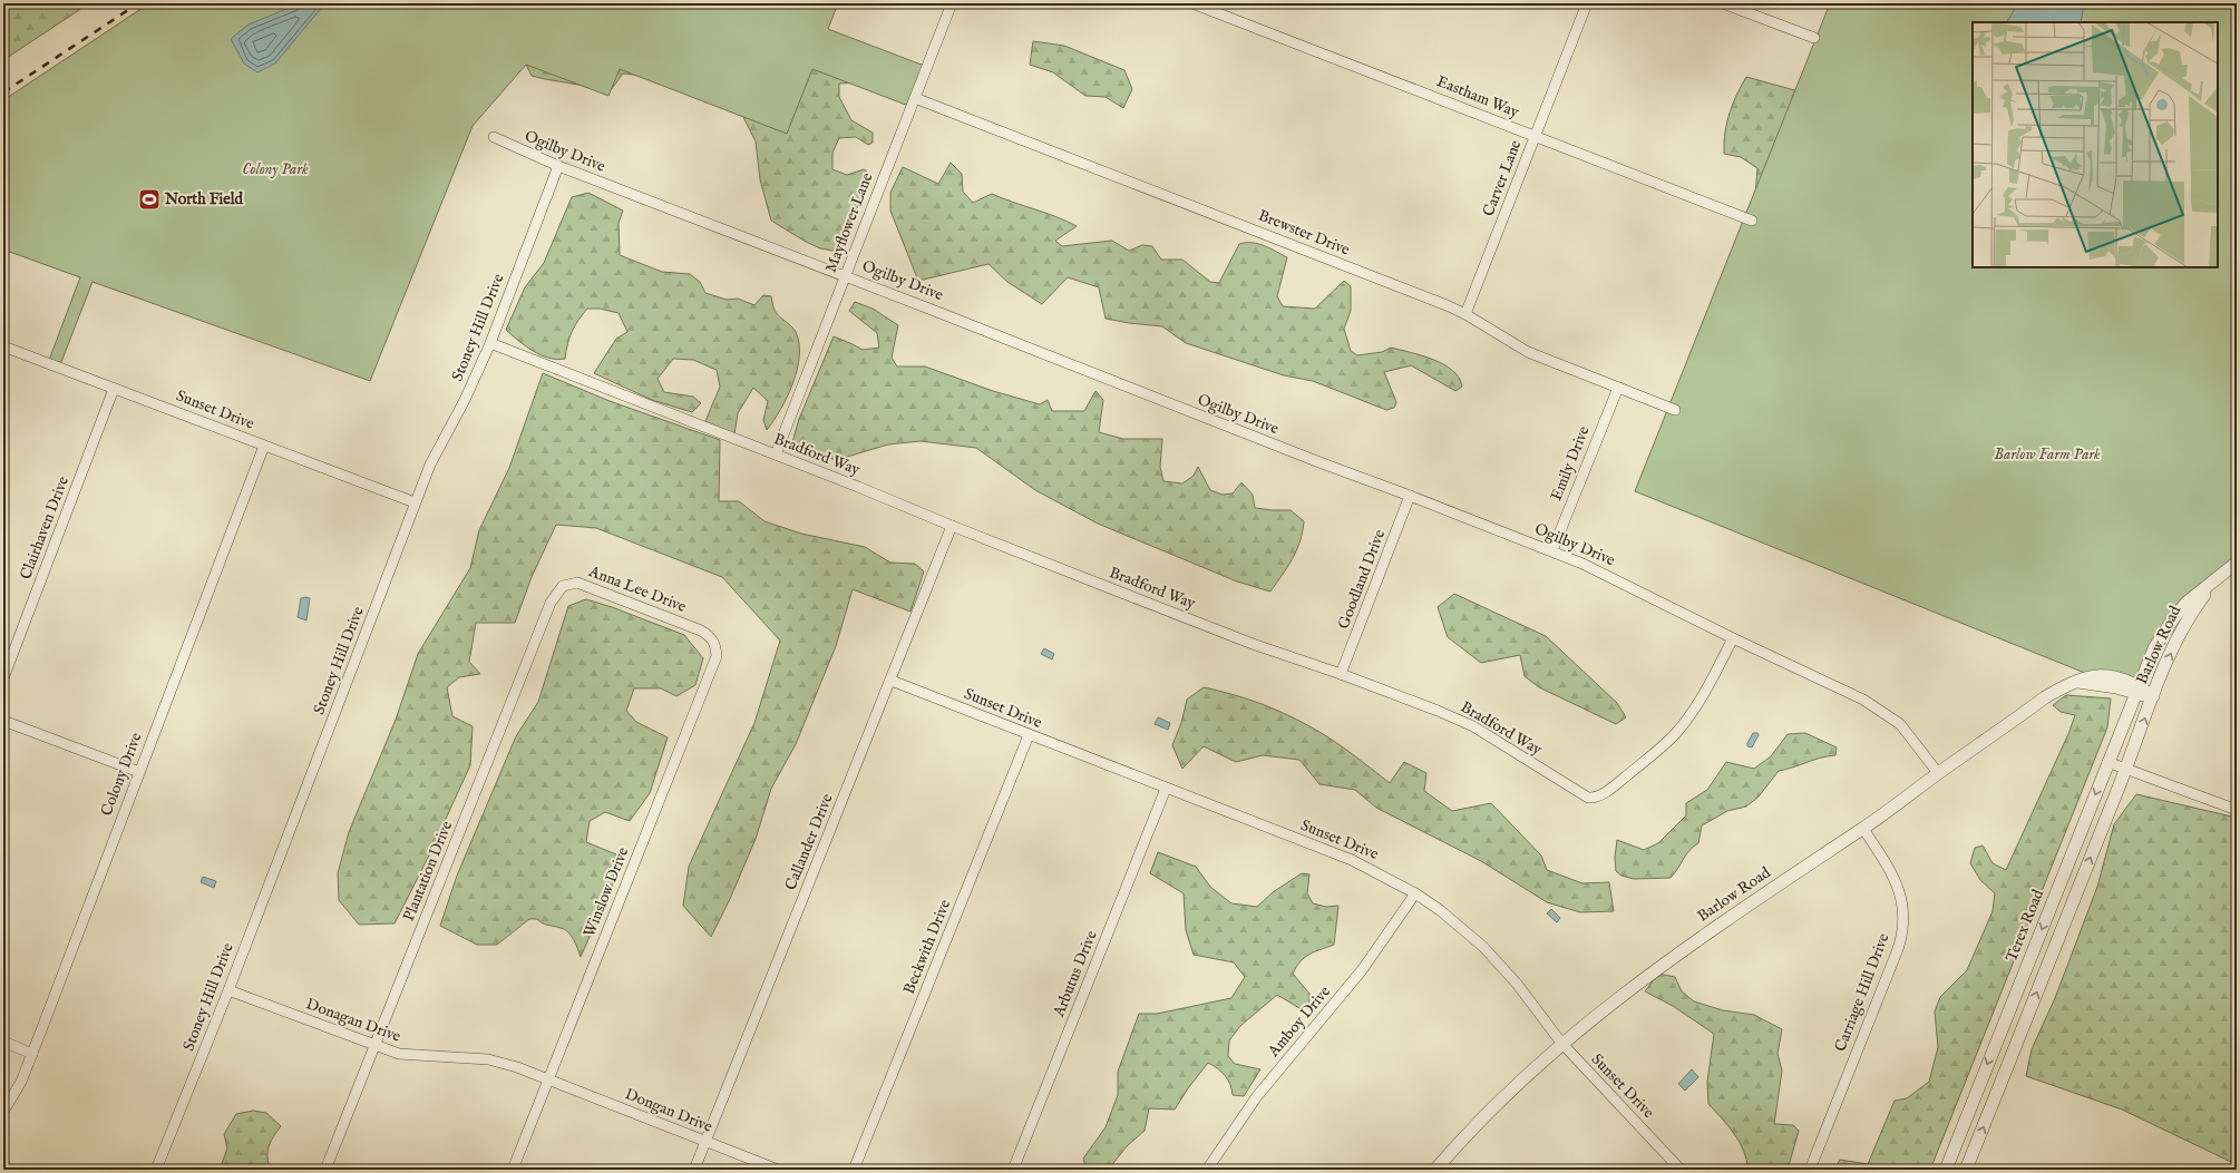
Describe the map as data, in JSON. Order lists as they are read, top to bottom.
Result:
{
  "streets": {
    "street": [
      "Eastham Way",
      "Ogilby Drive",
      "Carver Lane",
      "Mayflower Lane",
      "Brewster Drive",
      "Stoney Hill Drive",
      "Sunset Drive",
      "Bradford Way",
      "Emily Drive",
      "Clairhaven Drive",
      "Goodland Drive",
      "Anna Lee Drive",
      "Barlow Road",
      "Colony Drive",
      "Callander Drive",
      "Plantation Drive",
      "Winslow Drive",
      "Terex Road",
      "Beckwith Drive",
      "Arbutus Drive",
      "Carriage Hill Drive",
      "Donagan Drive",
      "Amboy Drive",
      "Dongan Drive"
    ]
  },
  "crossings": [
    ["Eastham Way", "Carver Lane"],
    ["Ogilby Drive", "Mayflower Lane"],
    ["Ogilby Drive", "Stoney Hill Drive"],
    ["Ogilby Drive", "Bradford Way"],
    ["Ogilby Drive", "Emily Drive"],
    ["Ogilby Drive", "Goodland Drive"],
    ["Ogilby Drive", "Barlow Road"],
    ["Carver Lane", "Brewster Drive"],
    ["Mayflower Lane", "Brewster Drive"],
    ["Mayflower Lane", "Bradford Way"],
    ["Brewster Drive", "Emily Drive"],
    ["Stoney Hill Drive", "Sunset Drive"],
    ["Stoney Hill Drive", "Bradford Way"],
    ["Stoney Hill Drive", "Donagan Drive"],
    ["Sunset Drive", "Clairhaven Drive"],
    ["Sunset Drive", "Barlow Road"],
    ["Sunset Drive", "Colony Drive"],
    ["Sunset Drive", "Callander Drive"],
    ["Sunset Drive", "Beckwith Drive"],
    ["Sunset Drive", "Arbutus Drive"],
    ["Sunset Drive", "Amboy Drive"],
    ["Bradford Way", "Goodland Drive"],
    ["Bradford Way", "Callander Drive"],
    ["Anna Lee Drive", "Plantation Drive"],
    ["Anna Lee Drive", "Winslow Drive"],
    ["Barlow Road", "Terex Road"],
    ["Barlow Road", "Carriage Hill Drive"],
    ["Callander Drive", "Dongan Drive"],
    ["Plantation Drive", "Donagan Drive"],
    ["Winslow Drive", "Donagan Drive"],
    ["Winslow Drive", "Dongan Drive"],
    ["Donagan Drive", "Dongan Drive"]
  ],
  "parks": ["Colony Park", "Barlow Farm Park"],
  "places": {
    "sports": ["North Field"]
  }
}
